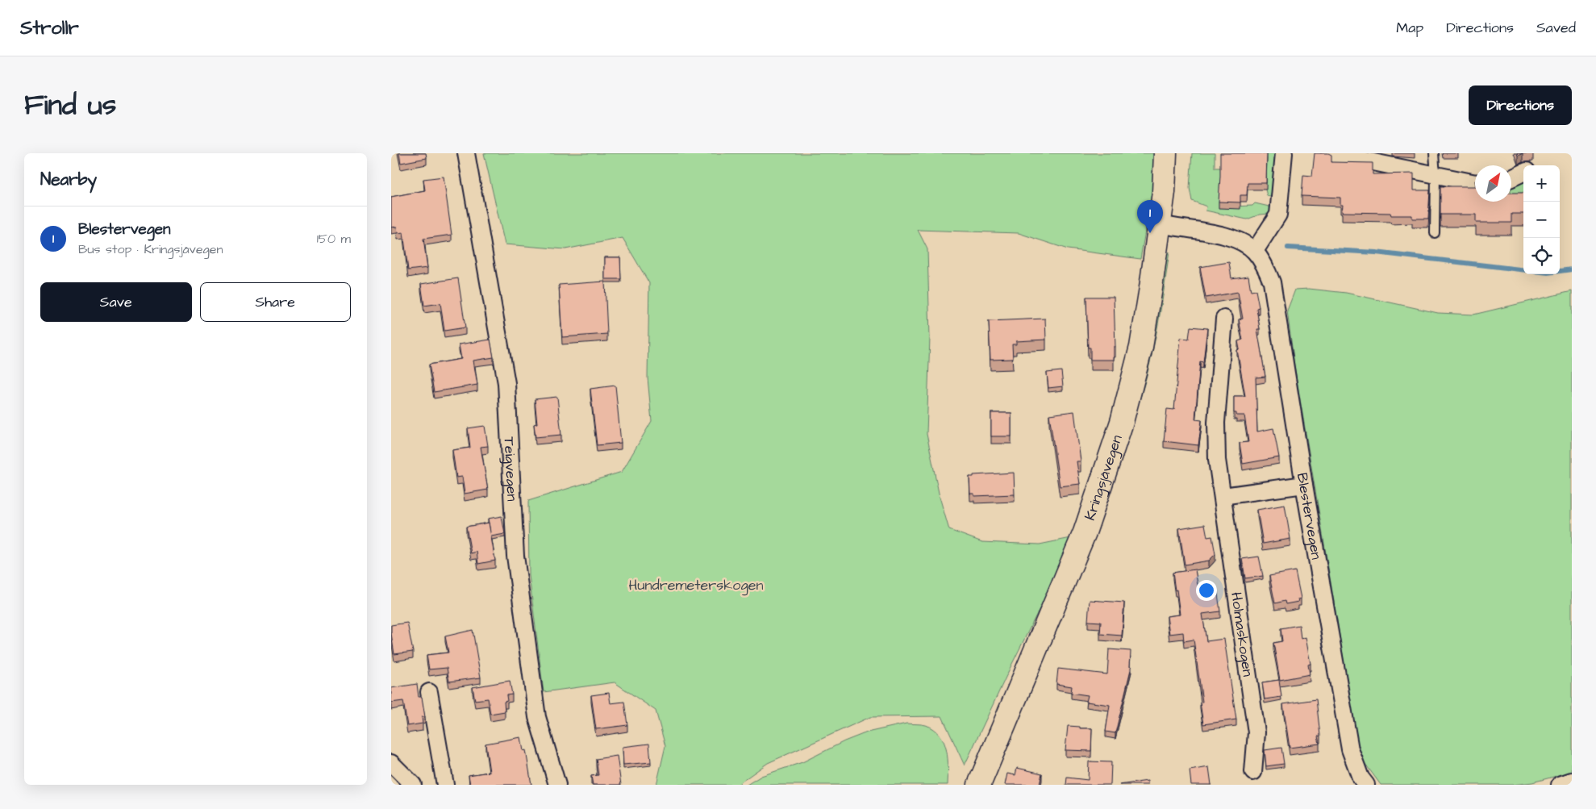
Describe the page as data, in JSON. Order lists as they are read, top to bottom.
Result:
{
  "streets": {
    "street": [
      "Teigvegen",
      "Kringsjåvegen",
      "Blestervegen",
      "Holmaskogen"
    ]
  },
  "crossings": [
    ["Kringsjåvegen", "Blestervegen"]
  ],
  "parks": ["Hundremeterskogen"],
  "north": "top right",
  "page": {
    "header": "Strollr",
    "nav": ["Map", "Directions", "Saved"],
    "title": "Find us",
    "buttons": [
      "Directions",
      ["Save", "Share"]
    ],
    "heading": "Nearby",
    "map_buttons": ["+", "−"],
    "pins": "1",
    "list": [
      {
        "mark": "1",
        "name": "Blestervegen",
        "note": "Bus stop · Kringsjåvegen",
        "value": "150 m"
      }
    ]
  }
}
